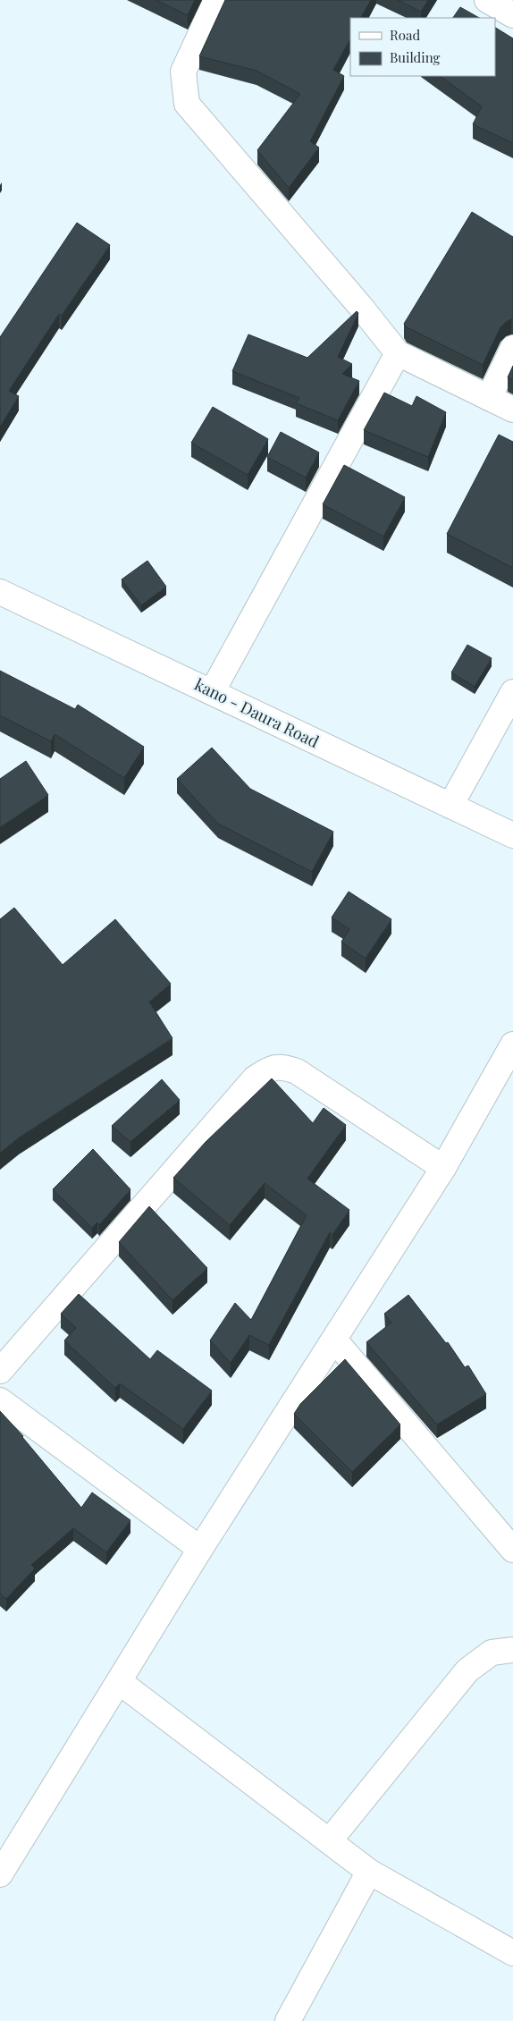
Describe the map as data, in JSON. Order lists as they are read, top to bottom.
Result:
{
  "streets": {
    "main road": ["kano - Daura Road"]
  },
  "legend": ["Road", "Building"]
}
